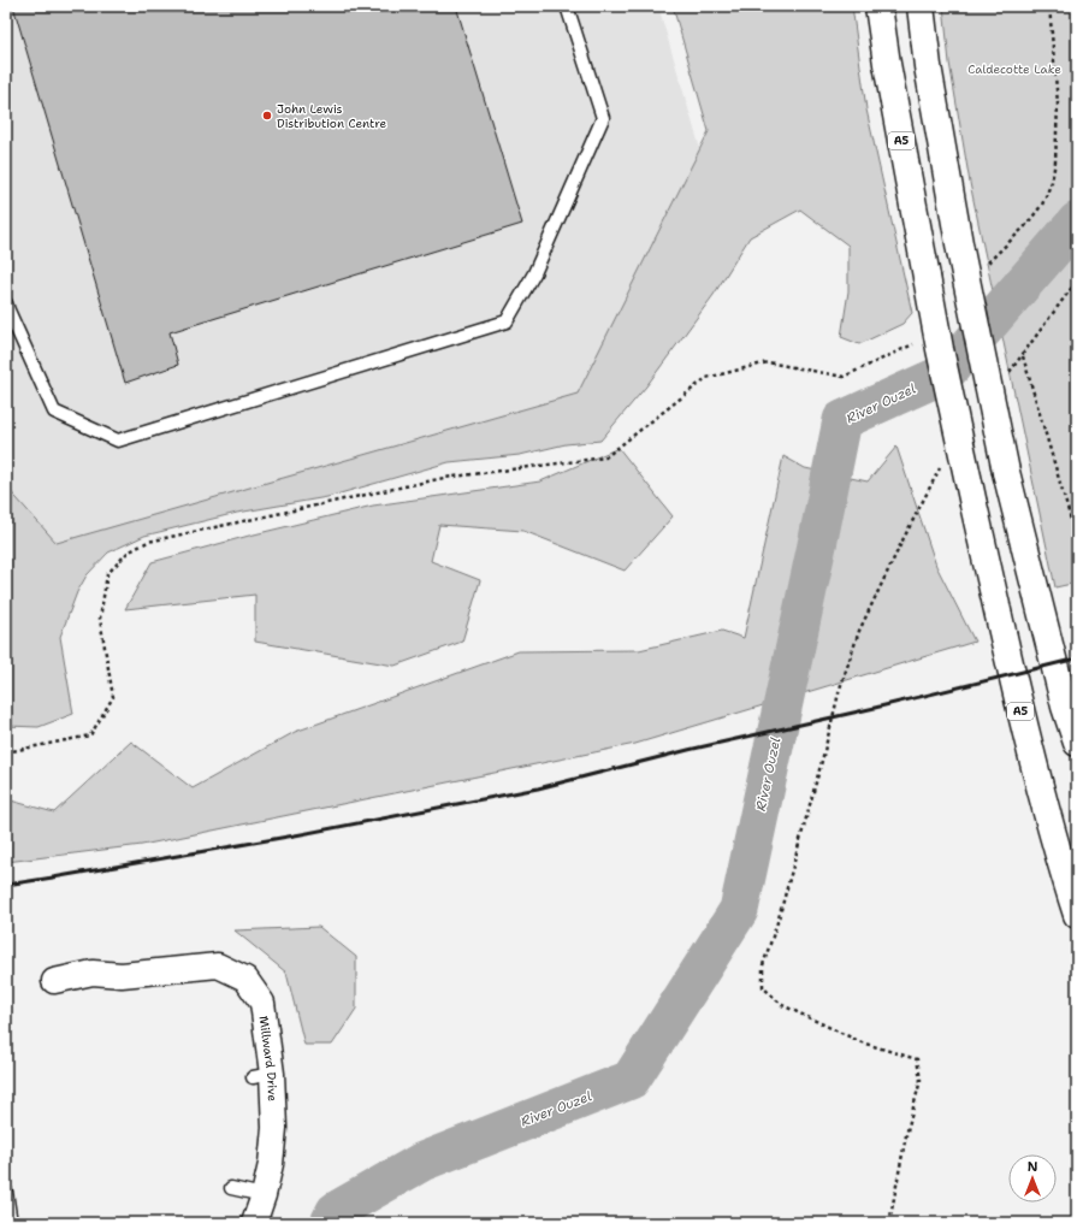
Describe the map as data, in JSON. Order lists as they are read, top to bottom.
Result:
{
  "streets": {
    "highway": ["A5"],
    "street": ["Millward Drive"]
  },
  "water": ["River Ouzel"],
  "parks": ["Caldecotte Lake"],
  "places": ["John Lewis Distribution Centre"],
  "north": "top"
}
